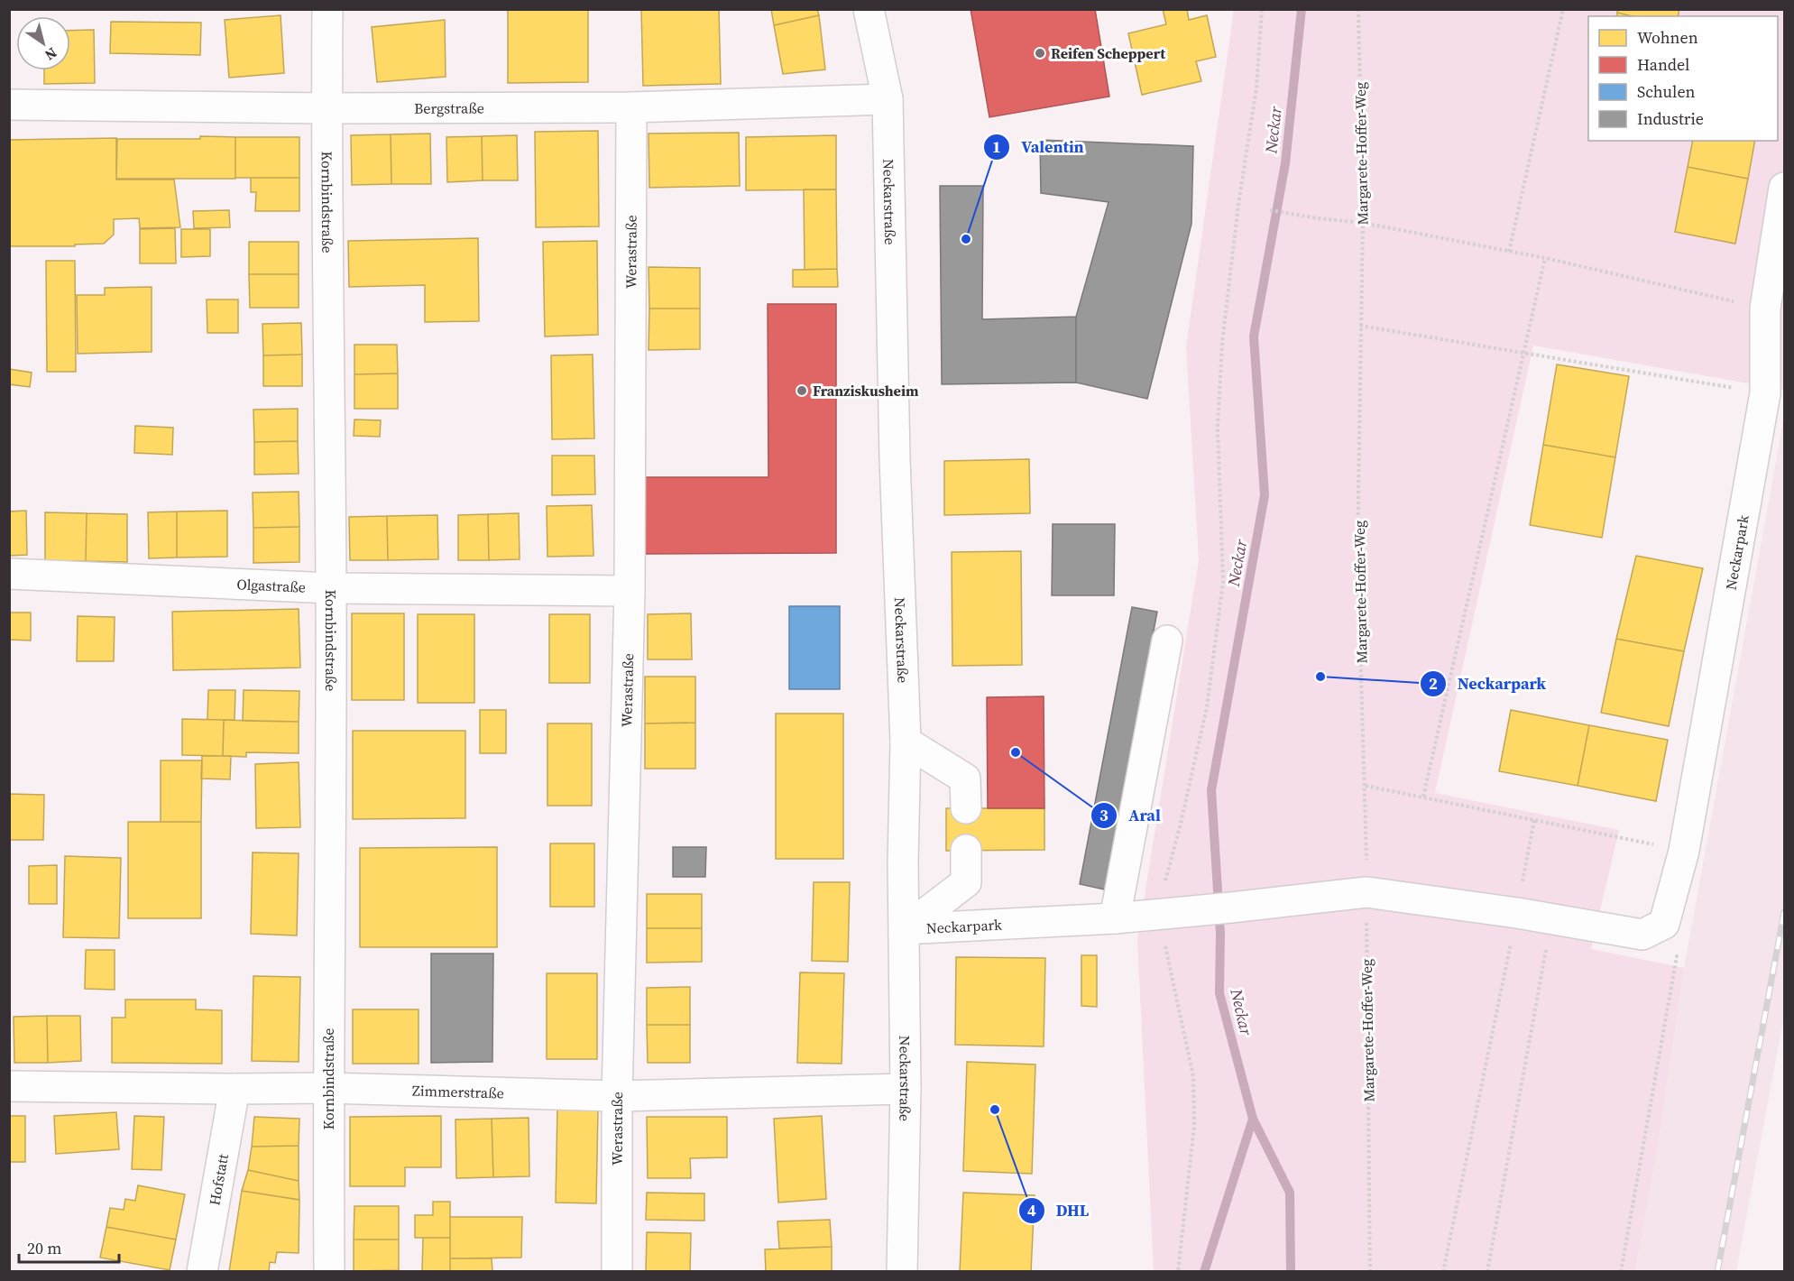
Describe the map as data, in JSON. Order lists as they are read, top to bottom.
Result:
{
  "streets": {
    "street": [
      "Bergstraße",
      "Neckarstraße",
      "Kornbindstraße",
      "Werastraße",
      "Neckarpark",
      "Olgastraße",
      "Zimmerstraße",
      "Hofstatt"
    ],
    "path": ["Margarete-Hoffer-Weg"]
  },
  "crossings": [
    ["Bergstraße", "Neckarstraße"],
    ["Bergstraße", "Kornbindstraße"],
    ["Bergstraße", "Werastraße"],
    ["Margarete-Hoffer-Weg", "Neckarpark"],
    ["Neckarstraße", "Neckarpark"],
    ["Neckarstraße", "Zimmerstraße"],
    ["Kornbindstraße", "Olgastraße"],
    ["Kornbindstraße", "Zimmerstraße"],
    ["Werastraße", "Olgastraße"],
    ["Werastraße", "Zimmerstraße"],
    ["Zimmerstraße", "Hofstatt"]
  ],
  "water": ["Neckar"],
  "places": [
    "Reifen Scheppert",
    "Valentin",
    "Franziskusheim",
    "Neckarpark",
    "Aral",
    "DHL"
  ],
  "legend": [
    "Wohnen",
    "Handel",
    "Schulen",
    "Industrie"
  ],
  "scale_bar": "20 m",
  "north": "bottom right"
}
